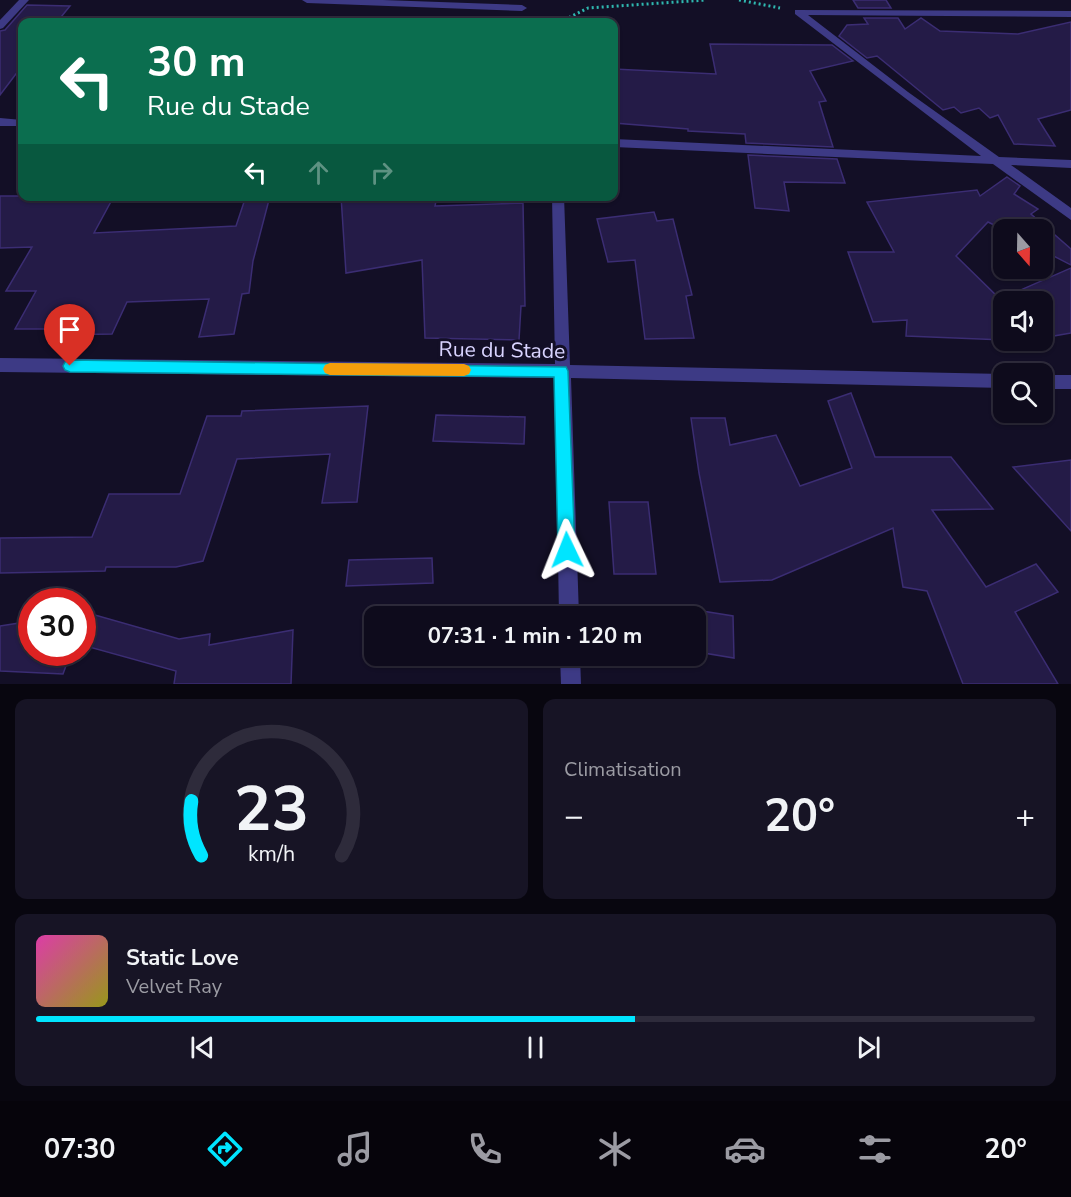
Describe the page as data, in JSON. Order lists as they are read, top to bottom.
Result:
{
  "streets": {
    "street": ["Rue du Stade"]
  },
  "north": "bottom",
  "page": {
    "turn": ["30 m", "Rue du Stade"],
    "limit": "30",
    "trip": "07:31 · 1 min · 120 m",
    "tile": "Climatisation",
    "heat": ["−", "20°", "+"],
    "song": ["Static Love", "Velvet Ray"],
    "tabs": ["07:30", "20°"],
    "gauge": ["23", "km/h"]
  }
}
